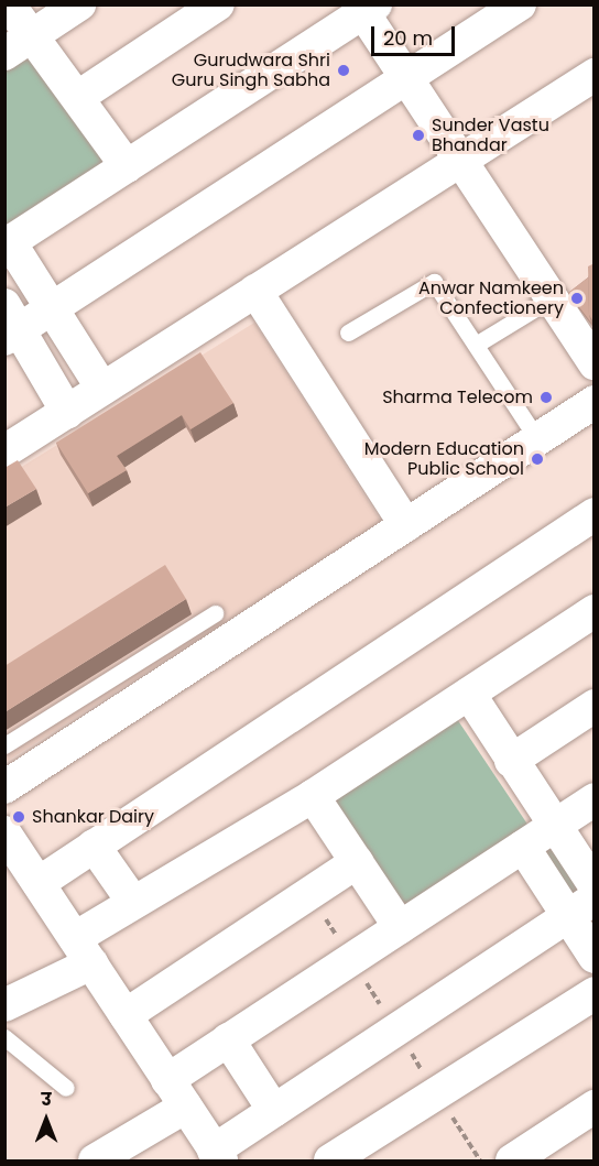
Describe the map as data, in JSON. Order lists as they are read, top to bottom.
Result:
{
  "places": [
    "Gurudwara Shri Guru Singh Sabha",
    "Sunder Vastu Bhandar",
    "Anwar Namkeen Confectionery",
    "Sharma Telecom",
    "Modern Education Public School",
    "Shankar Dairy"
  ],
  "scale_bar": "20 m",
  "north": "top"
}
